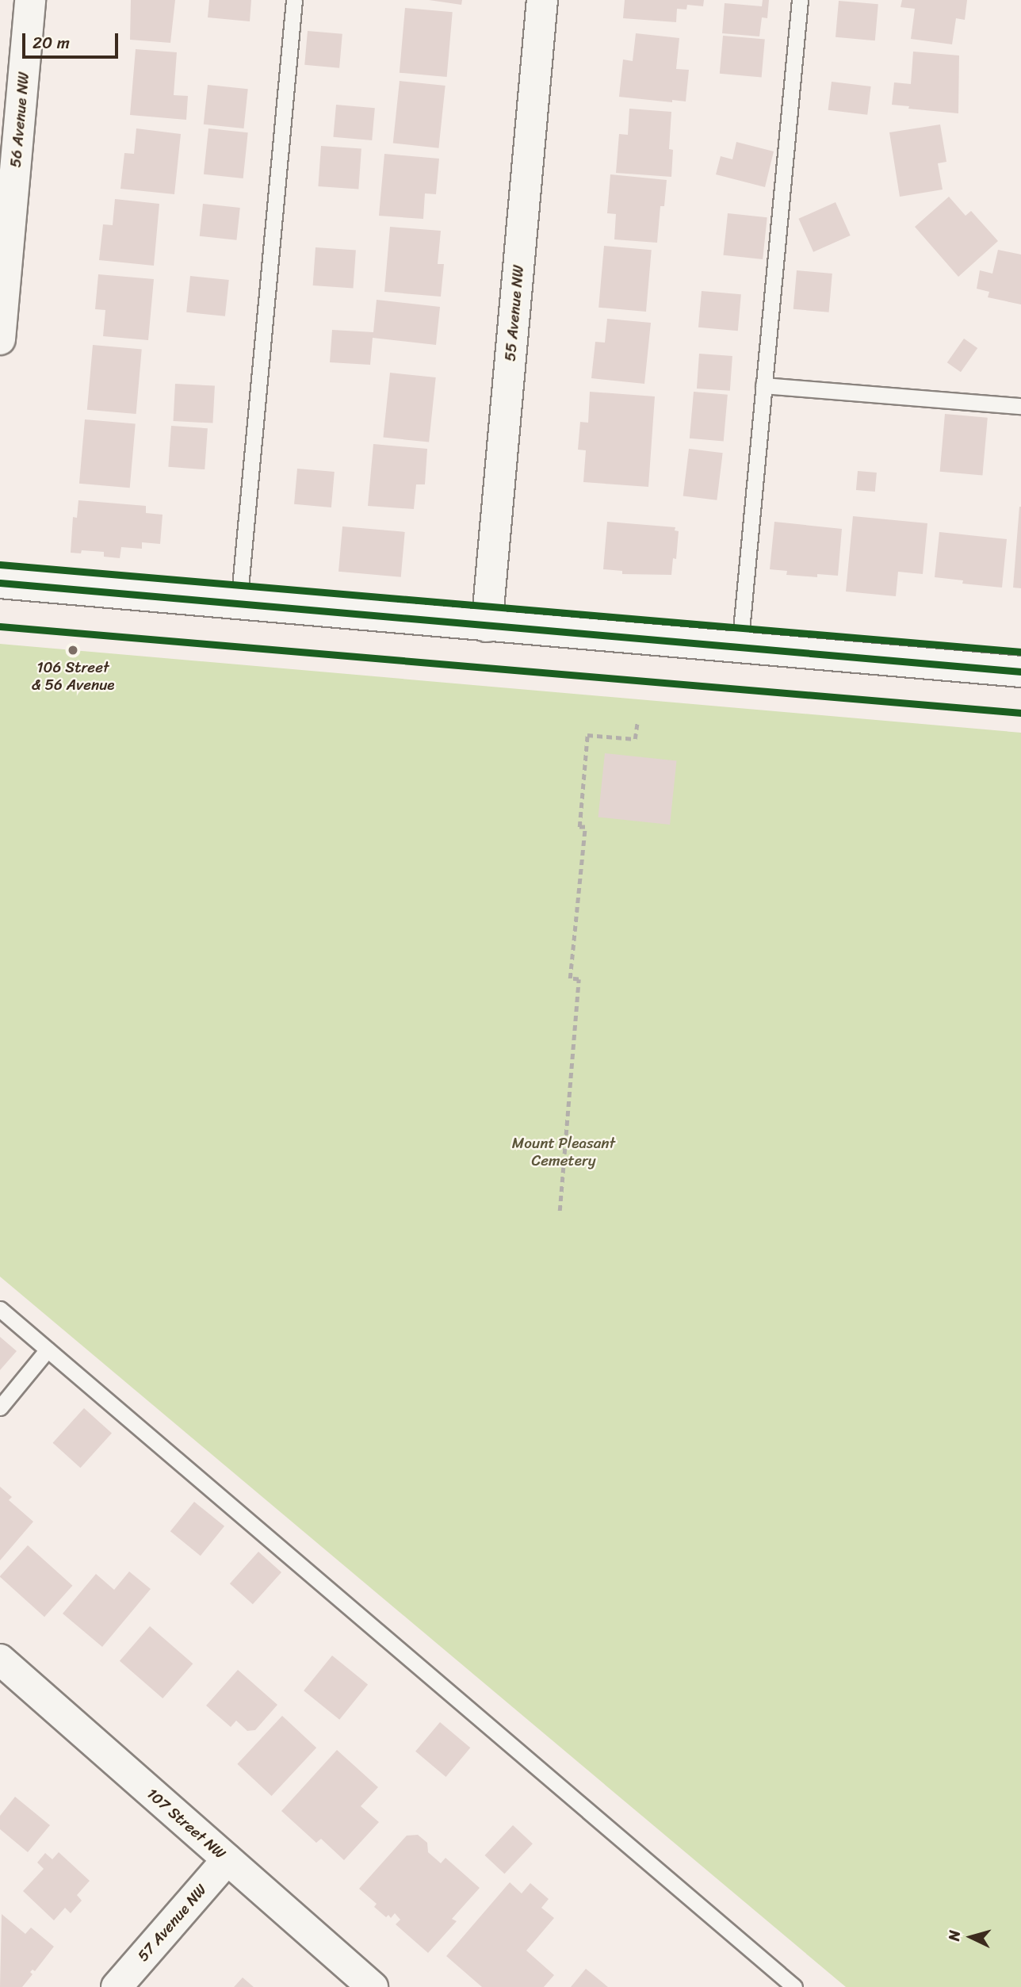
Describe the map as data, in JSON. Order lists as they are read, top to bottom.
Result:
{
  "streets": {
    "street": [
      "56 Avenue NW",
      "55 Avenue NW",
      "107 Street NW",
      "57 Avenue NW"
    ]
  },
  "crossings": [
    ["107 Street NW", "57 Avenue NW"]
  ],
  "parks": ["Mount Pleasant Cemetery"],
  "places": ["106 Street & 56 Avenue"],
  "scale_bar": "20 m",
  "north": "left"
}
